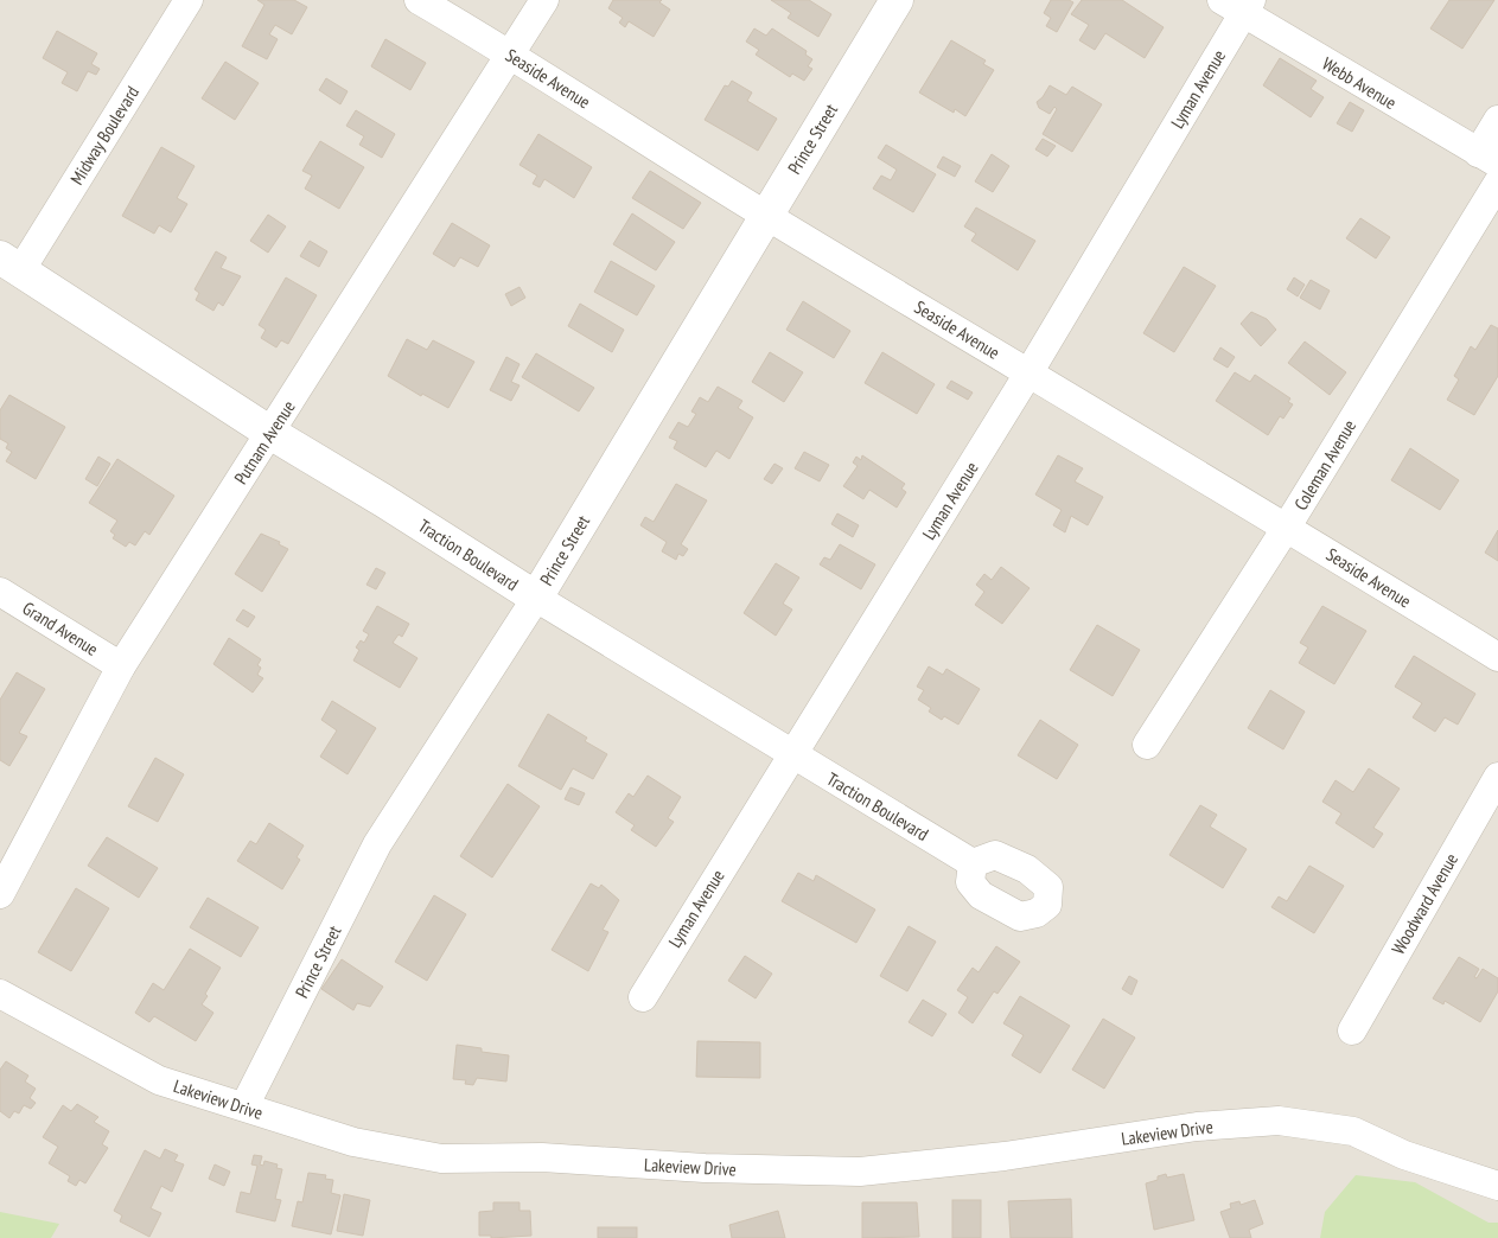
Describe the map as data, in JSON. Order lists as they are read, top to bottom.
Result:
{
  "streets": {
    "street": [
      "Seaside Avenue",
      "Webb Avenue",
      "Lyman Avenue",
      "Midway Boulevard",
      "Prince Street",
      "Putnam Avenue",
      "Coleman Avenue",
      "Traction Boulevard",
      "Grand Avenue",
      "Woodward Avenue",
      "Lakeview Drive"
    ]
  },
  "crossings": [
    ["Seaside Avenue", "Lyman Avenue"],
    ["Seaside Avenue", "Prince Street"],
    ["Seaside Avenue", "Putnam Avenue"],
    ["Seaside Avenue", "Coleman Avenue"],
    ["Webb Avenue", "Lyman Avenue"],
    ["Lyman Avenue", "Traction Boulevard"],
    ["Midway Boulevard", "Traction Boulevard"],
    ["Prince Street", "Traction Boulevard"],
    ["Prince Street", "Lakeview Drive"],
    ["Putnam Avenue", "Traction Boulevard"],
    ["Putnam Avenue", "Grand Avenue"]
  ]
}
